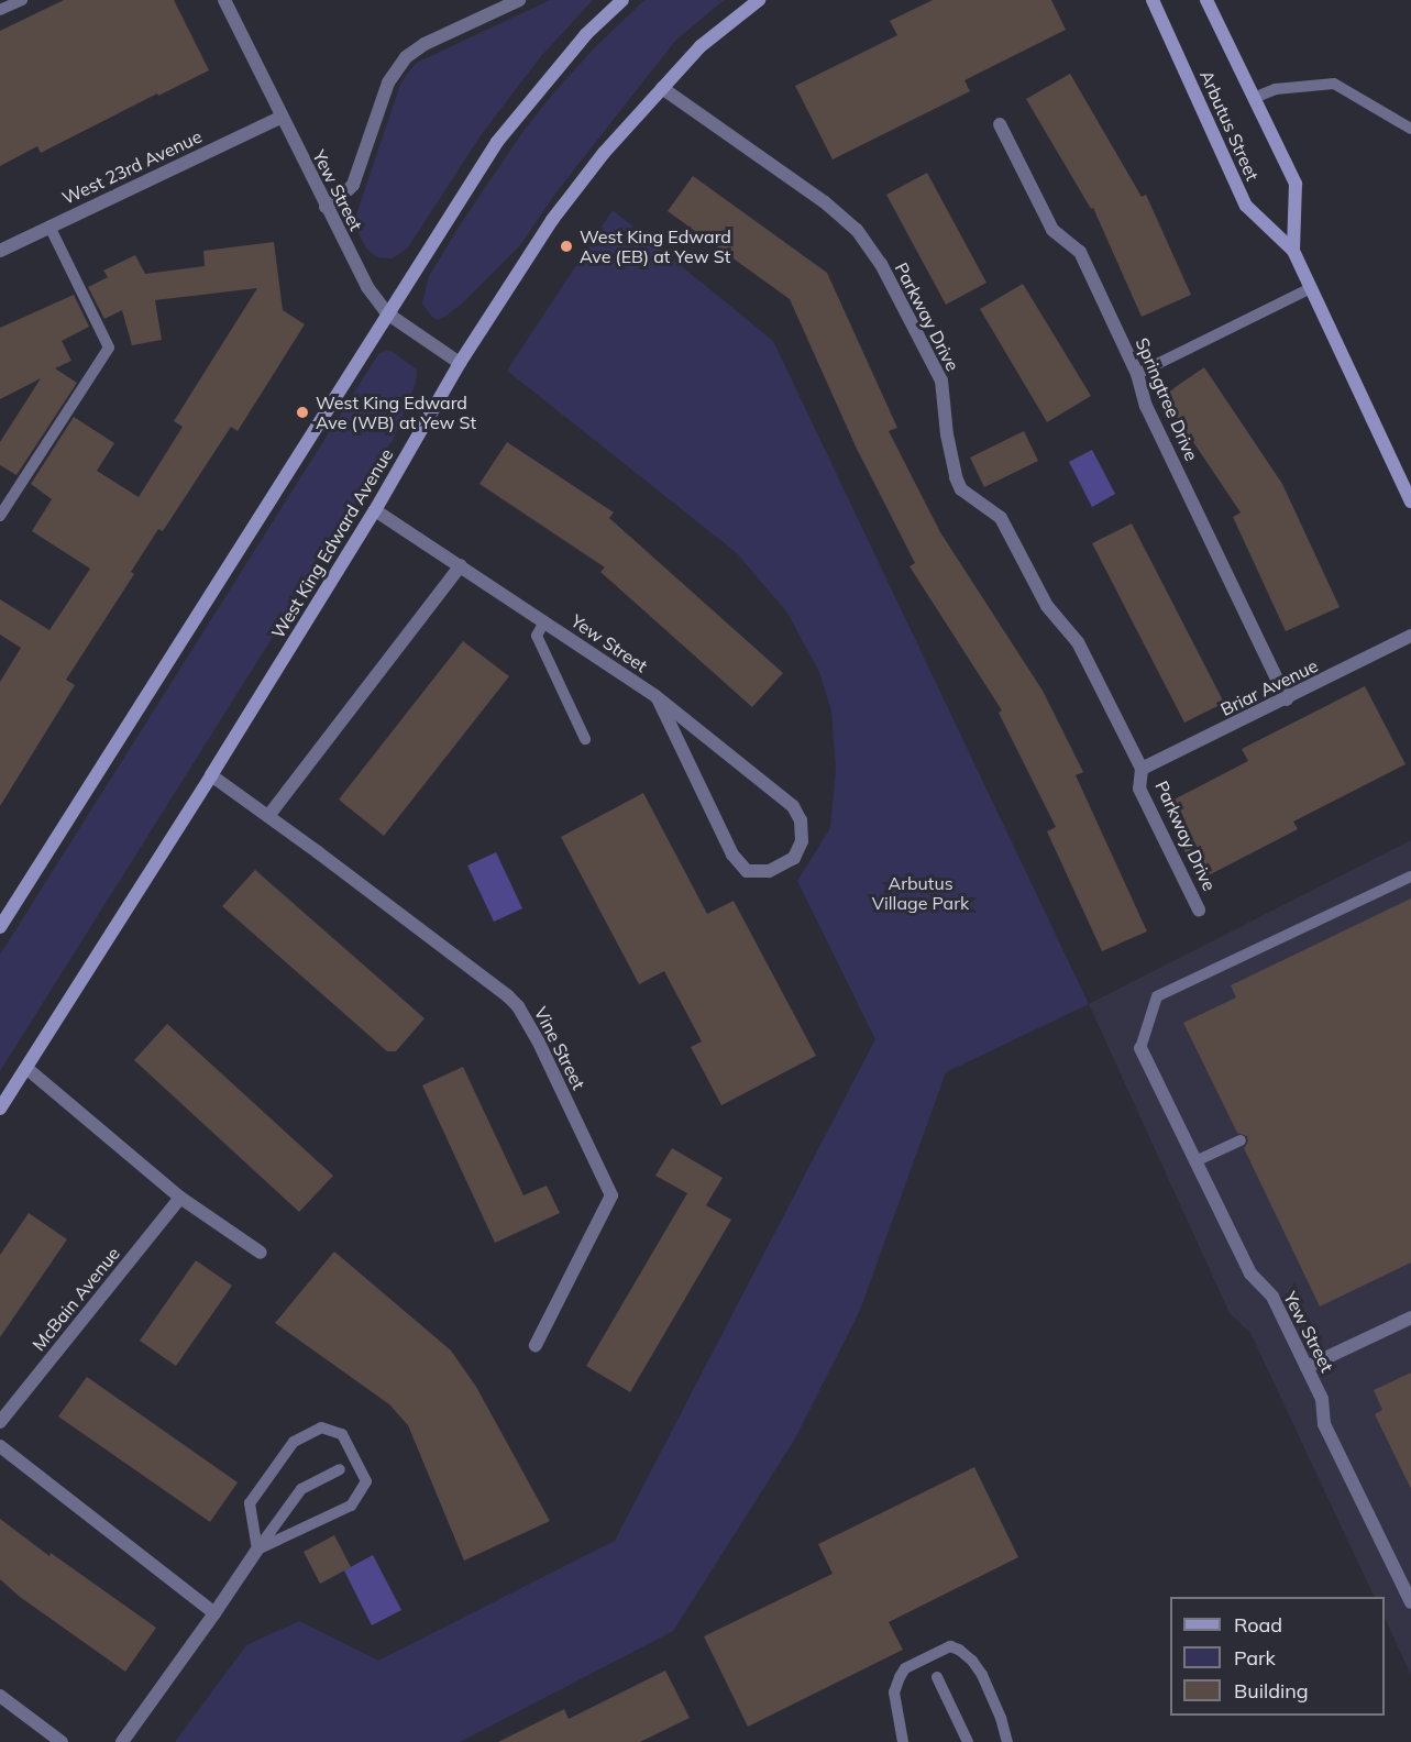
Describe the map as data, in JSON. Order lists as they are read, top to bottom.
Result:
{
  "streets": {
    "main road": ["Arbutus Street", "West King Edward Avenue"],
    "street": [
      "West 23rd Avenue",
      "Yew Street",
      "Parkway Drive",
      "Springtree Drive",
      "Briar Avenue",
      "Vine Street",
      "McBain Avenue"
    ]
  },
  "crossings": [
    ["West 23rd Avenue", "Yew Street"],
    ["Yew Street", "West King Edward Avenue"],
    ["Parkway Drive", "West King Edward Avenue"],
    ["Parkway Drive", "Briar Avenue"],
    ["Springtree Drive", "Briar Avenue"],
    ["West King Edward Avenue", "Vine Street"]
  ],
  "parks": ["Arbutus Village Park"],
  "places": ["West King Edward Ave (EB) at Yew St", "West King Edward Ave (WB) at Yew St"],
  "legend": ["Road", "Park", "Building"]
}
